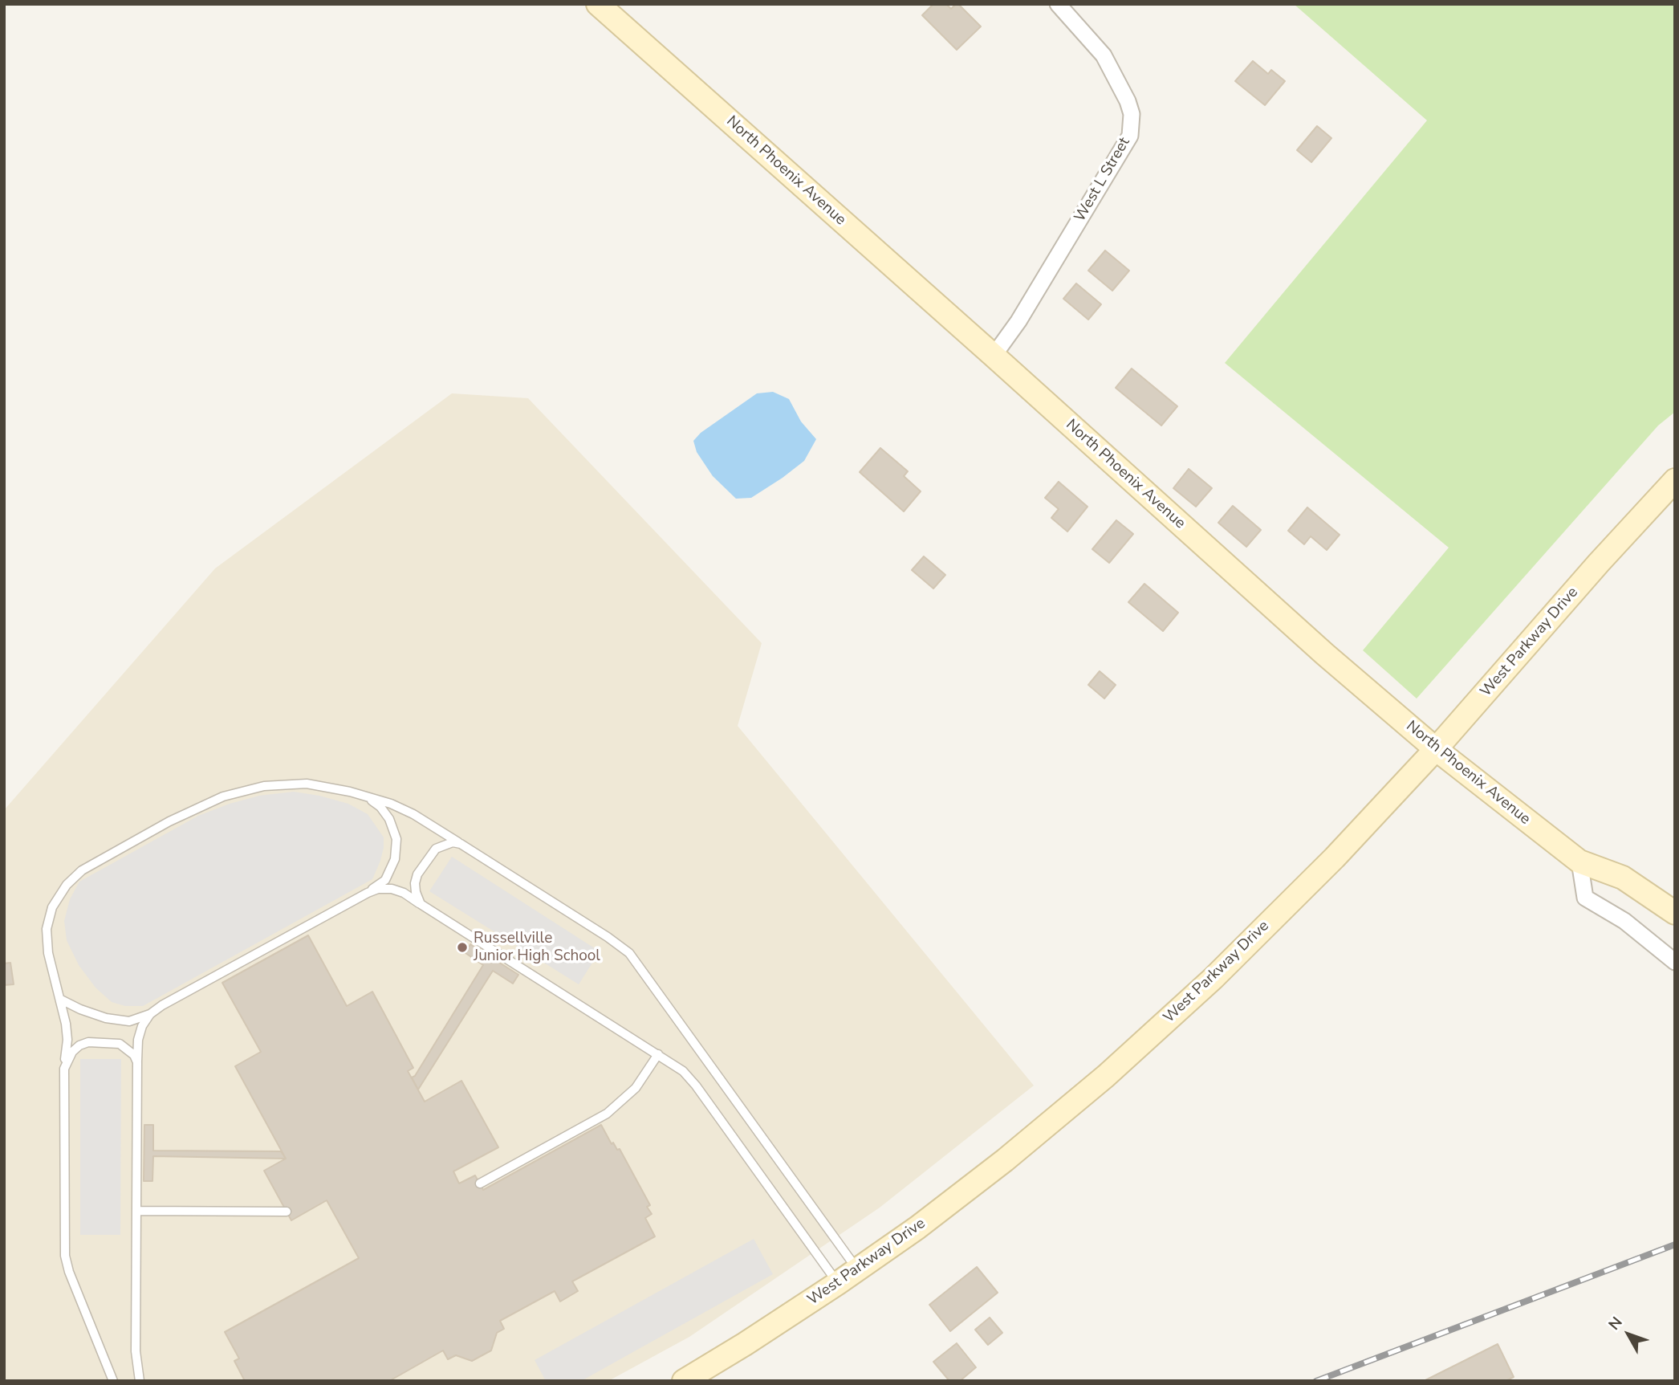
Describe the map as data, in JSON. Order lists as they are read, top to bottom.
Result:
{
  "streets": {
    "street": ["North Phoenix Avenue", "West L Street", "West Parkway Drive"]
  },
  "crossings": [
    ["North Phoenix Avenue", "West L Street"],
    ["North Phoenix Avenue", "West Parkway Drive"]
  ],
  "places": ["Russellville Junior High School"],
  "north": "top left"
}
